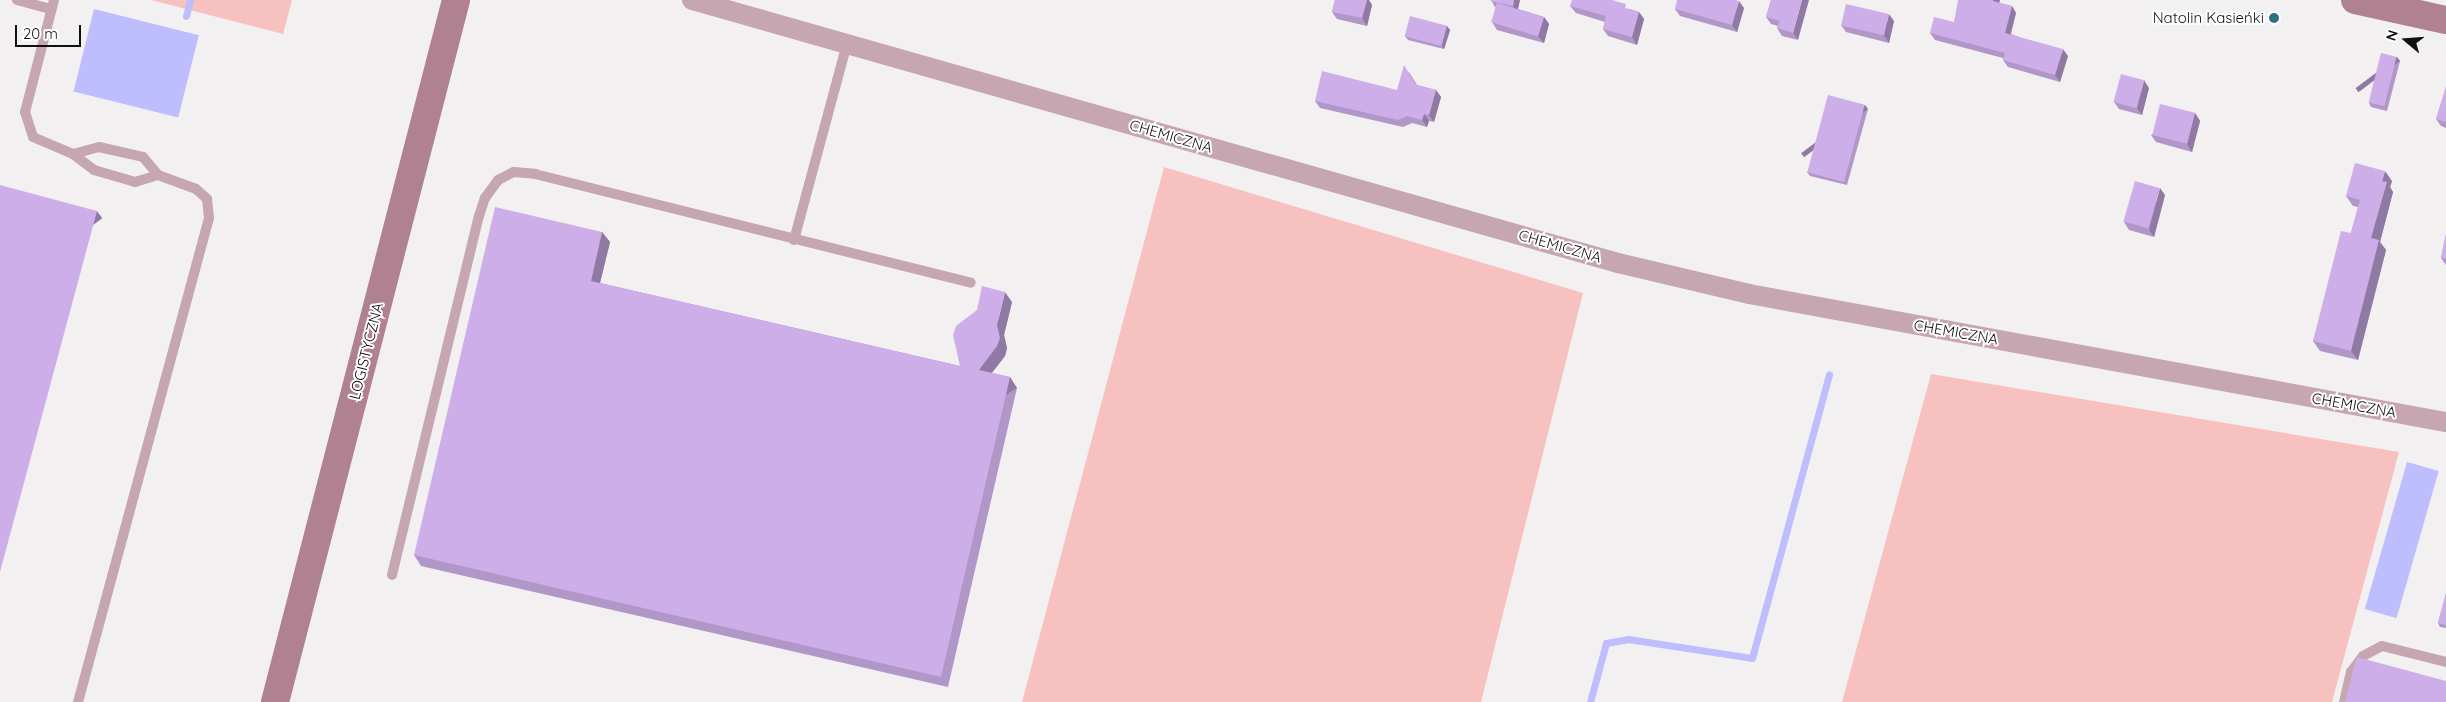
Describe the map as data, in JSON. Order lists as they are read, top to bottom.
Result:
{
  "streets": {
    "street": ["CHEMICZNA", "LOGISTYCZNA"]
  },
  "places": ["Natolin Kasieńki"],
  "scale_bar": "20 m",
  "north": "left"
}
